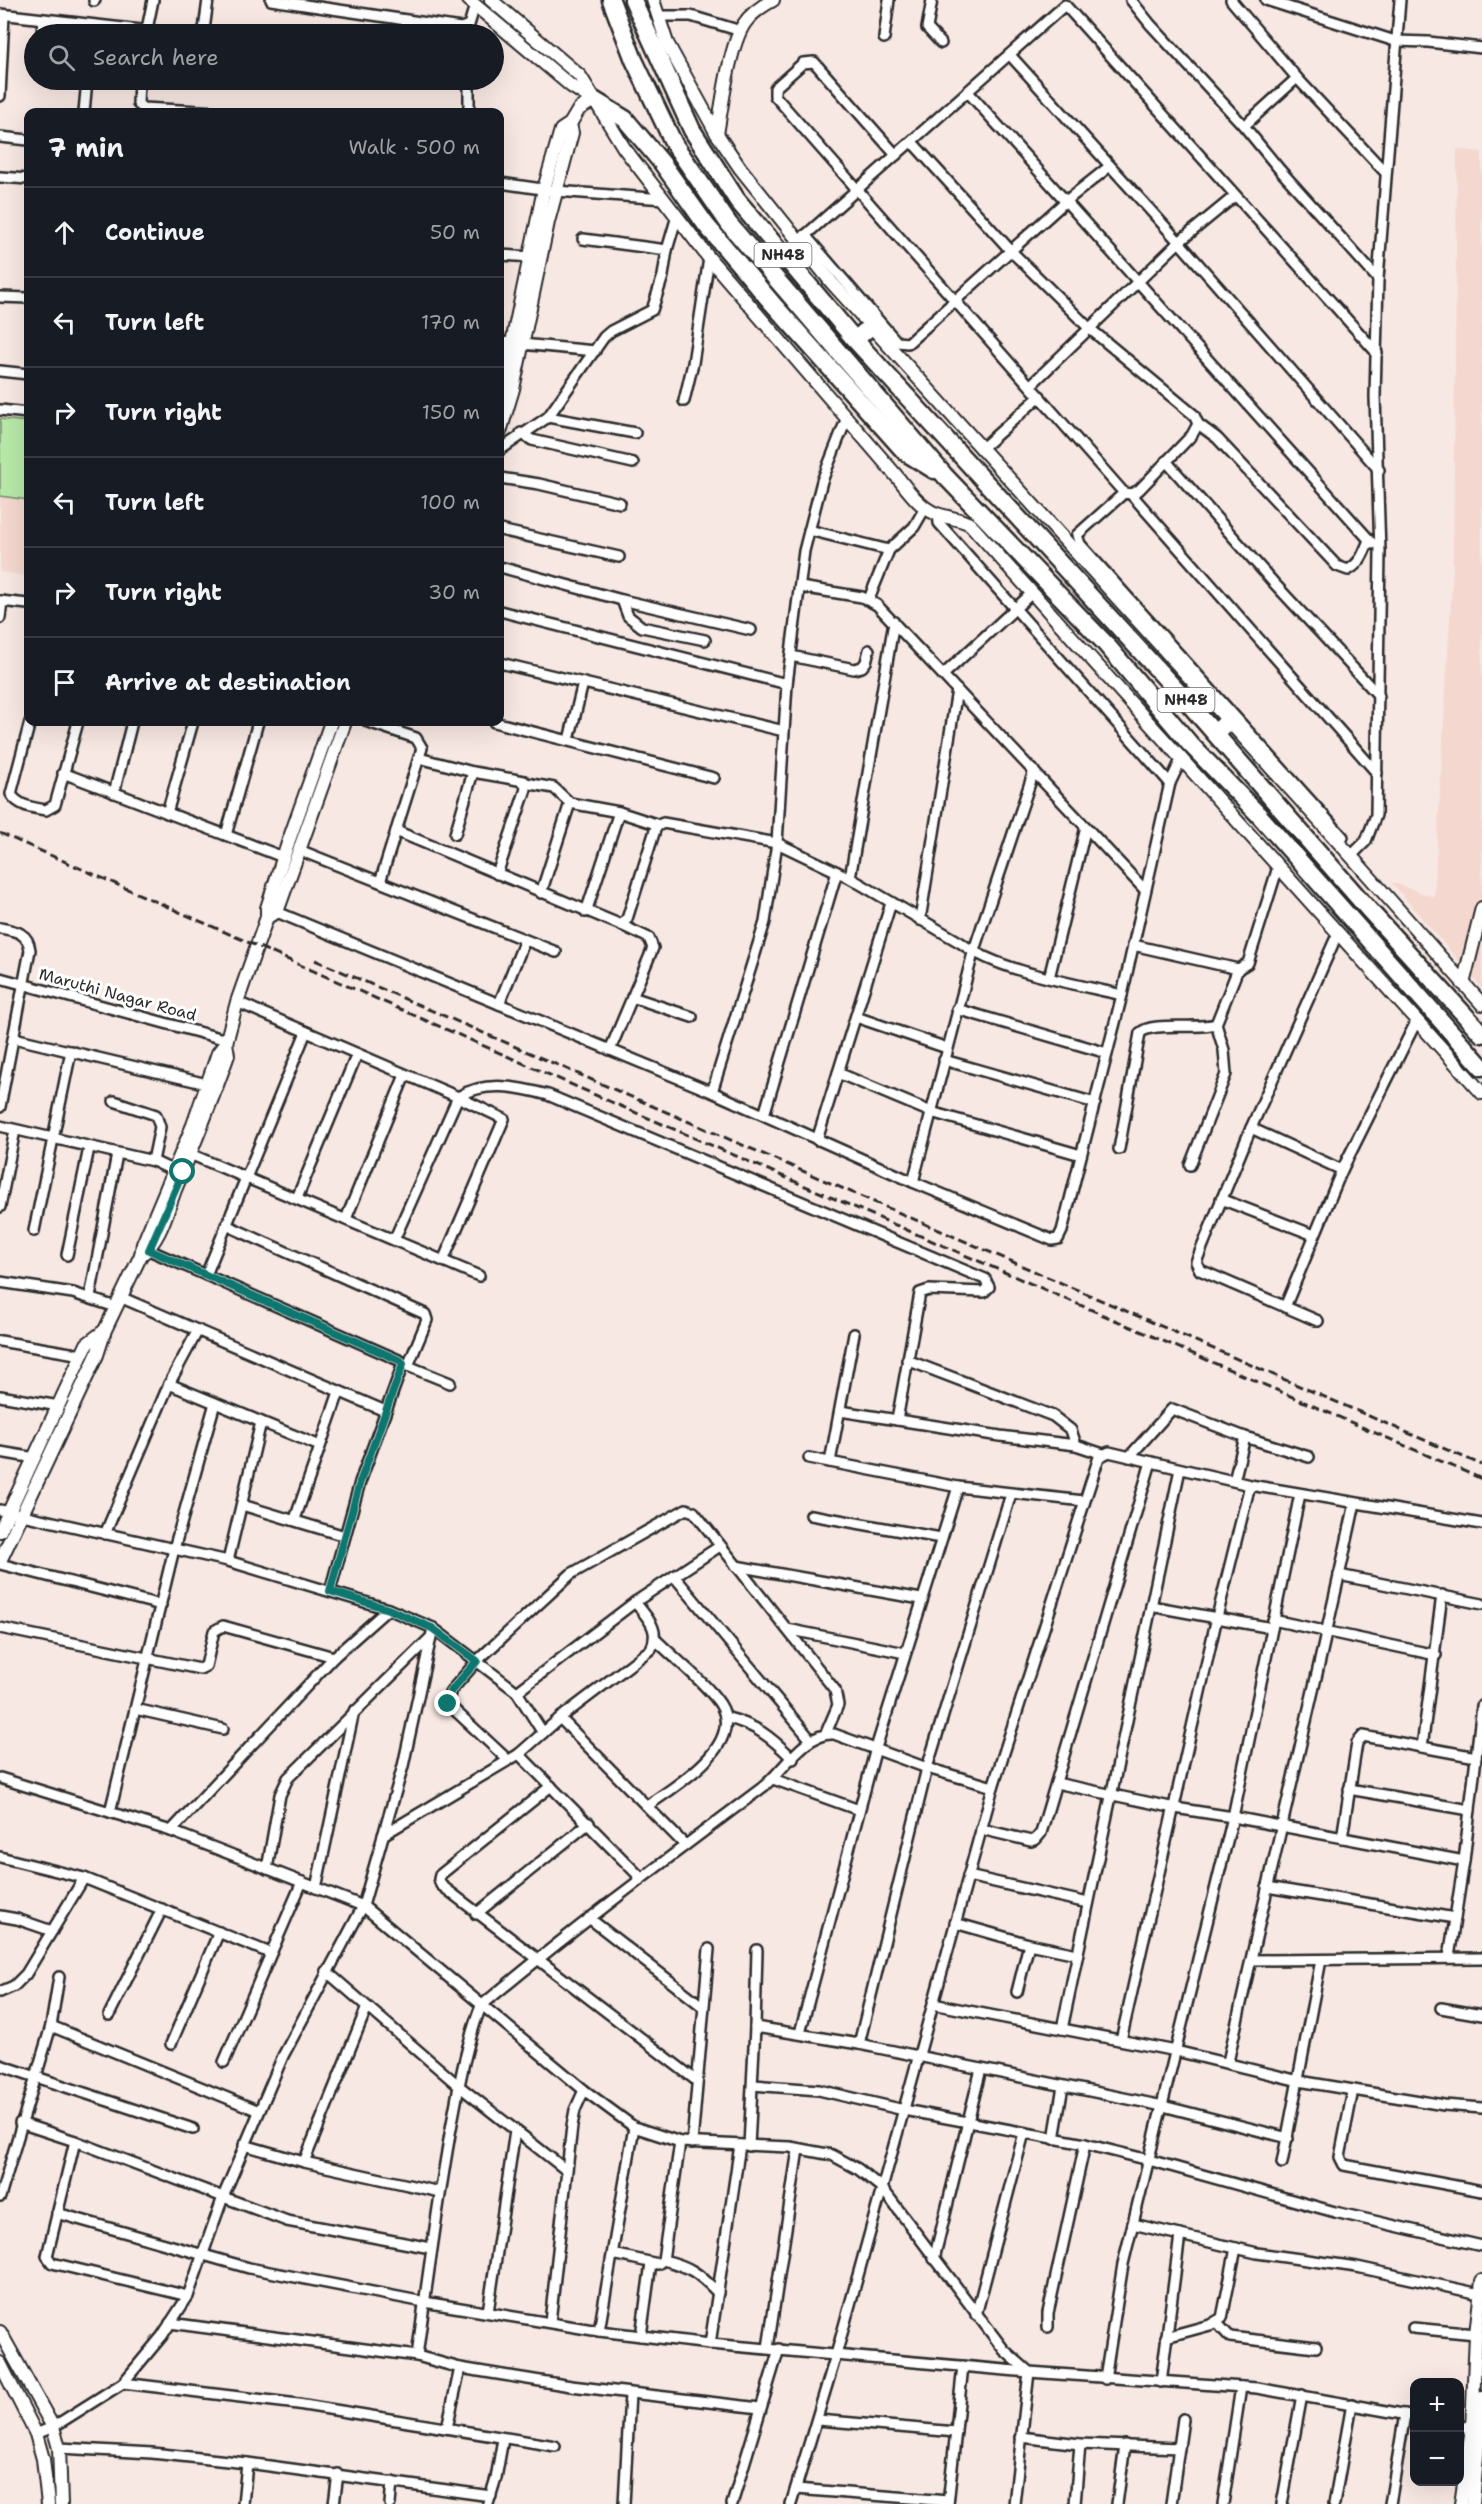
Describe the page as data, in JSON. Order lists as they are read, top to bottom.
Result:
{
  "streets": {
    "highway": ["NH48"],
    "street": ["Maruthi Nagar Road"]
  },
  "page": {
    "search": "Search here",
    "heading": ["7 min", "Walk · 500 m"],
    "list": [
      ["Continue", "50 m"],
      ["Turn left", "170 m"],
      ["Turn right", "150 m"],
      ["Turn left", "100 m"],
      ["Turn right", "30 m"],
      "Arrive at destination"
    ],
    "map_buttons": ["+", "−"]
  }
}
